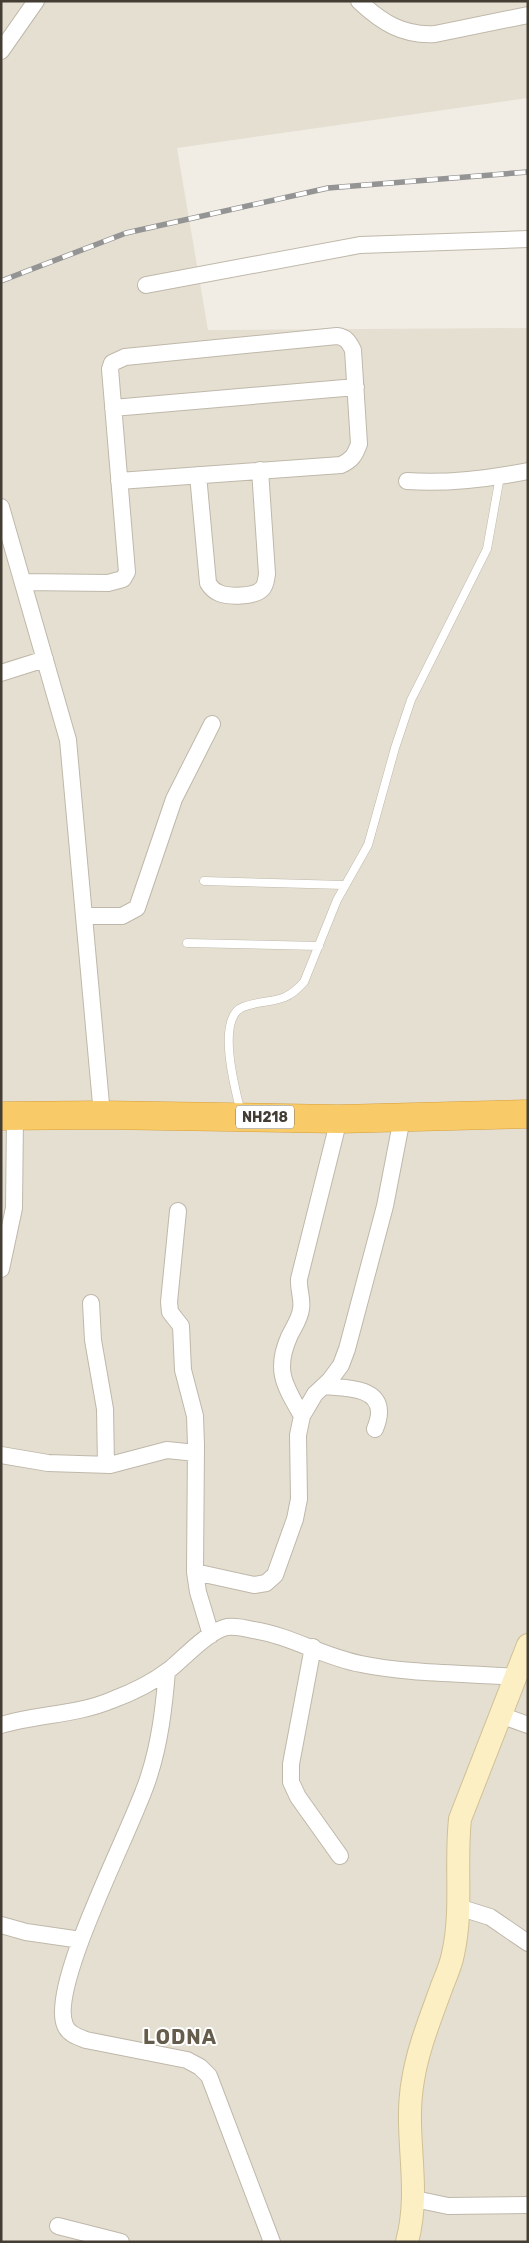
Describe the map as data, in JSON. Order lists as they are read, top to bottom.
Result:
{
  "streets": {
    "highway": ["NH218"]
  },
  "districts": ["LODNA"]
}
